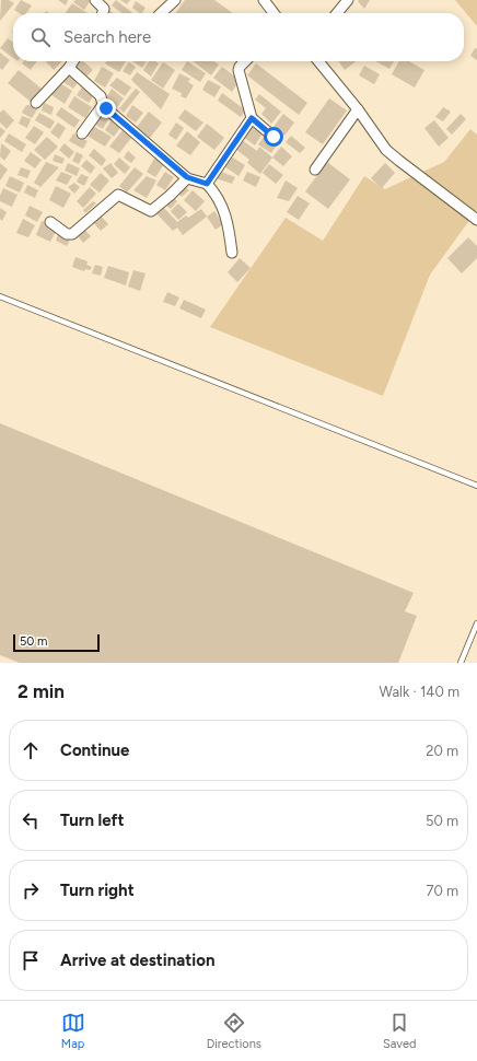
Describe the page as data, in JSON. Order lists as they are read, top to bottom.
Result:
{
  "scale_bar": "50 m",
  "page": {
    "search": "Search here",
    "scale": "50 m",
    "heading": ["2 min", "Walk · 140 m"],
    "list": [
      ["Continue", "20 m"],
      ["Turn left", "50 m"],
      ["Turn right", "70 m"],
      "Arrive at destination"
    ],
    "nav": ["Map", "Directions", "Saved"]
  }
}
